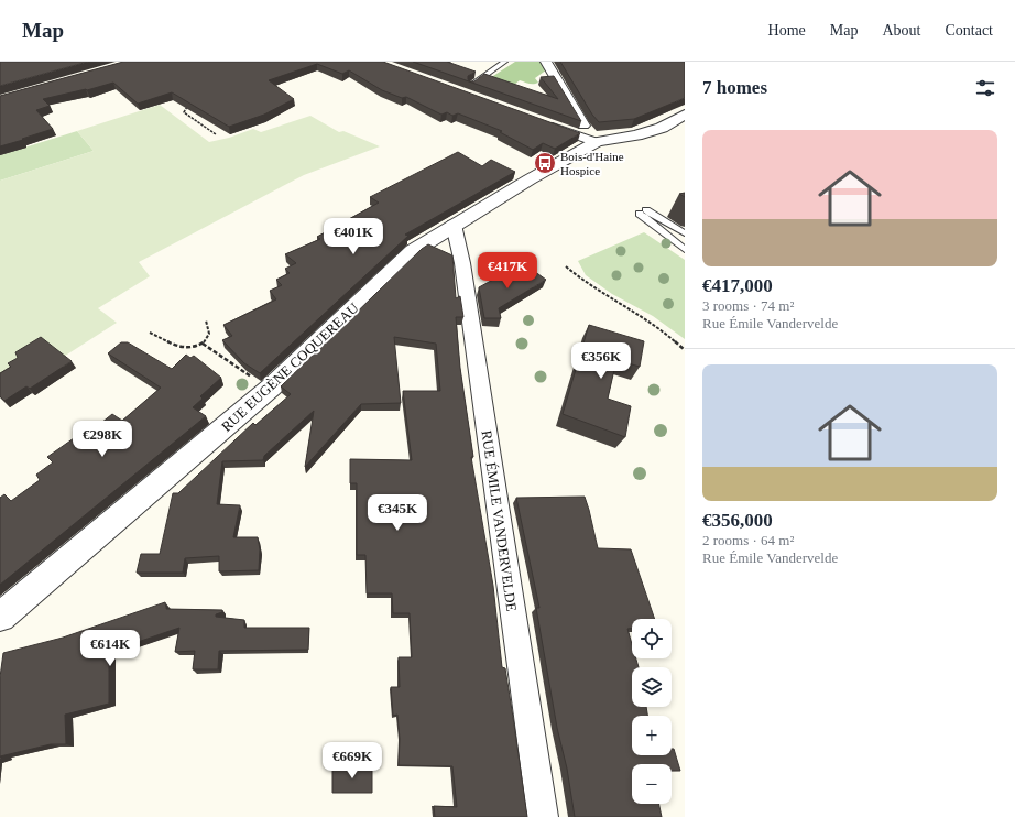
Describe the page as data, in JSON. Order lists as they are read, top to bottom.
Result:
{
  "streets": {
    "street": ["RUE EUGÈNE COQUEREAU", "RUE ÉMILE VANDERVELDE"]
  },
  "crossings": [
    ["RUE EUGÈNE COQUEREAU", "RUE ÉMILE VANDERVELDE"]
  ],
  "places": {
    "bus stop": ["Bois-d'Haine Hospice"]
  },
  "page": {
    "header": "Map",
    "nav": [
      "Home",
      "Map",
      "About",
      "Contact"
    ],
    "heading": "7 homes",
    "list": [
      {
        "name": "€417,000",
        "note": "3 rooms · 74 m² · Rue Émile Vandervelde"
      },
      {
        "name": "€356,000",
        "note": "2 rooms · 64 m² · Rue Émile Vandervelde"
      }
    ],
    "price": [
      "€401K",
      "€417K",
      "€356K",
      "€298K",
      "€345K",
      "€614K",
      "€669K"
    ],
    "map_buttons": ["+", "−"]
  }
}
